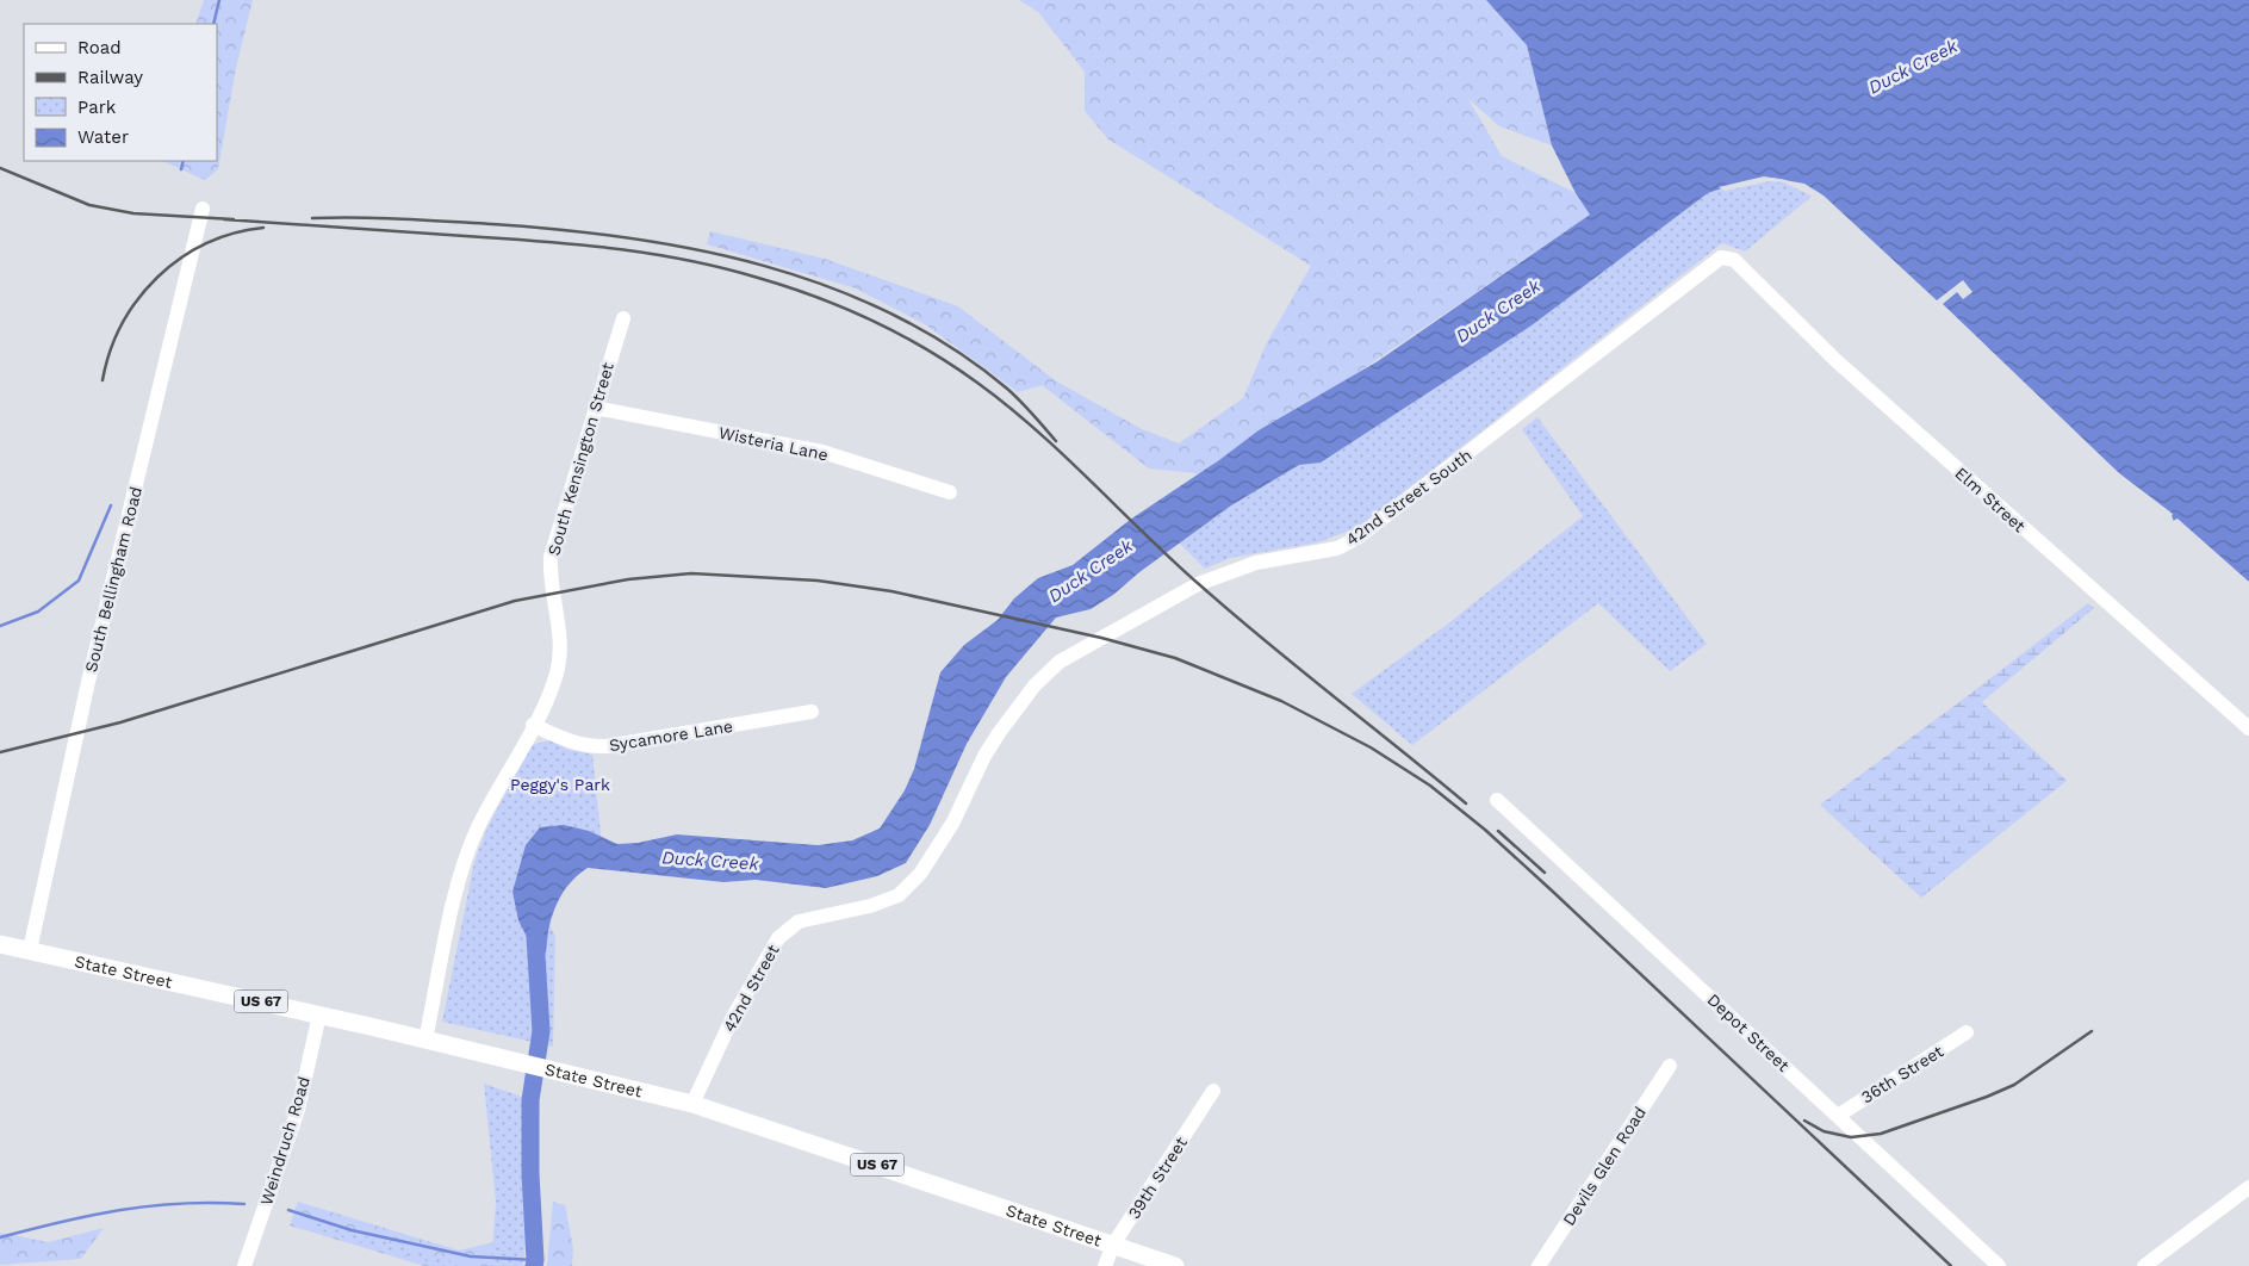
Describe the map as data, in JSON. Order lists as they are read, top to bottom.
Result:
{
  "streets": {
    "main road": ["State Street", "US 67"],
    "street": [
      "Wisteria Lane",
      "South Kensington Street",
      "42nd Street South",
      "Elm Street",
      "South Bellingham Road",
      "Sycamore Lane",
      "42nd Street",
      "Depot Street",
      "36th Street",
      "Weindruch Road",
      "Devils Glen Road",
      "39th Street"
    ]
  },
  "crossings": [
    ["Wisteria Lane", "South Kensington Street"],
    ["South Kensington Street", "Sycamore Lane"],
    ["South Kensington Street", "State Street"],
    ["42nd Street South", "Elm Street"],
    ["42nd Street South", "42nd Street"],
    ["South Bellingham Road", "State Street"],
    ["State Street", "42nd Street"],
    ["State Street", "Weindruch Road"],
    ["State Street", "39th Street"],
    ["Depot Street", "36th Street"]
  ],
  "water": ["Duck Creek"],
  "parks": ["Peggy's Park"],
  "legend": [
    "Road",
    "Railway",
    "Park",
    "Water"
  ]
}
